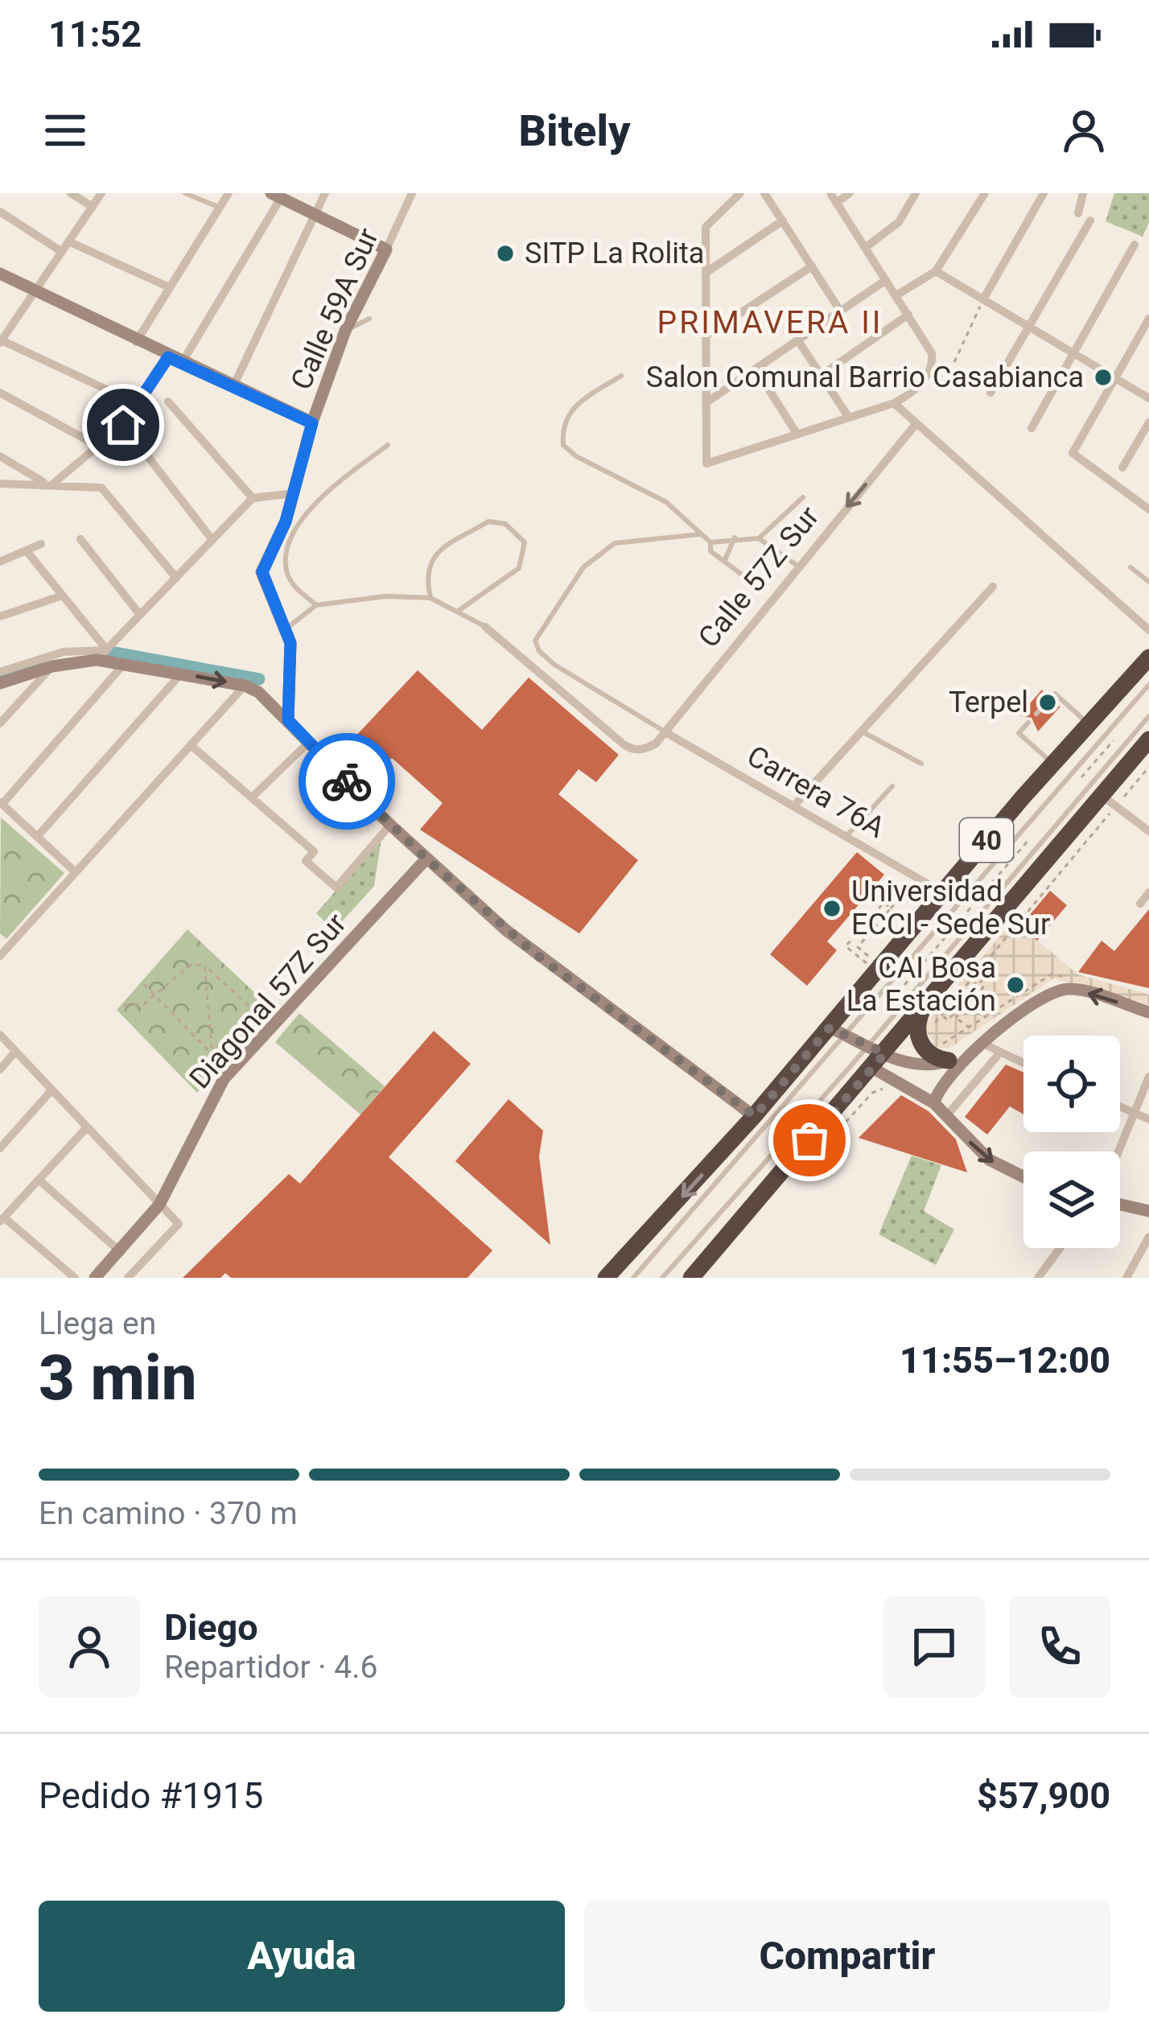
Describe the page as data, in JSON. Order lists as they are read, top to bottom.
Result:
{
  "streets": {
    "highway": ["40"],
    "street": [
      "Calle 59A Sur",
      "Calle 57Z Sur",
      "Carrera 76A",
      "Diagonal 57Z Sur"
    ]
  },
  "crossings": [
    ["Calle 57Z Sur", "Carrera 76A"],
    ["Carrera 76A", "40"]
  ],
  "districts": ["PRIMAVERA II"],
  "places": [
    "SITP La Rolita",
    "Salon Comunal Barrio Casabianca",
    "Terpel",
    "Universidad ECCI - Sede Sur",
    "CAI Bosa La Estación"
  ],
  "page": {
    "status": "11:52",
    "header": "Bitely",
    "heading": ["3 min", "Llega en", "11:55–12:00"],
    "panel": [
      "Diego",
      "Repartidor · 4.6",
      "Pedido #1915",
      "$57,900"
    ],
    "bar": "En camino · 370 m",
    "buttons": ["Ayuda", "Compartir"]
  }
}
